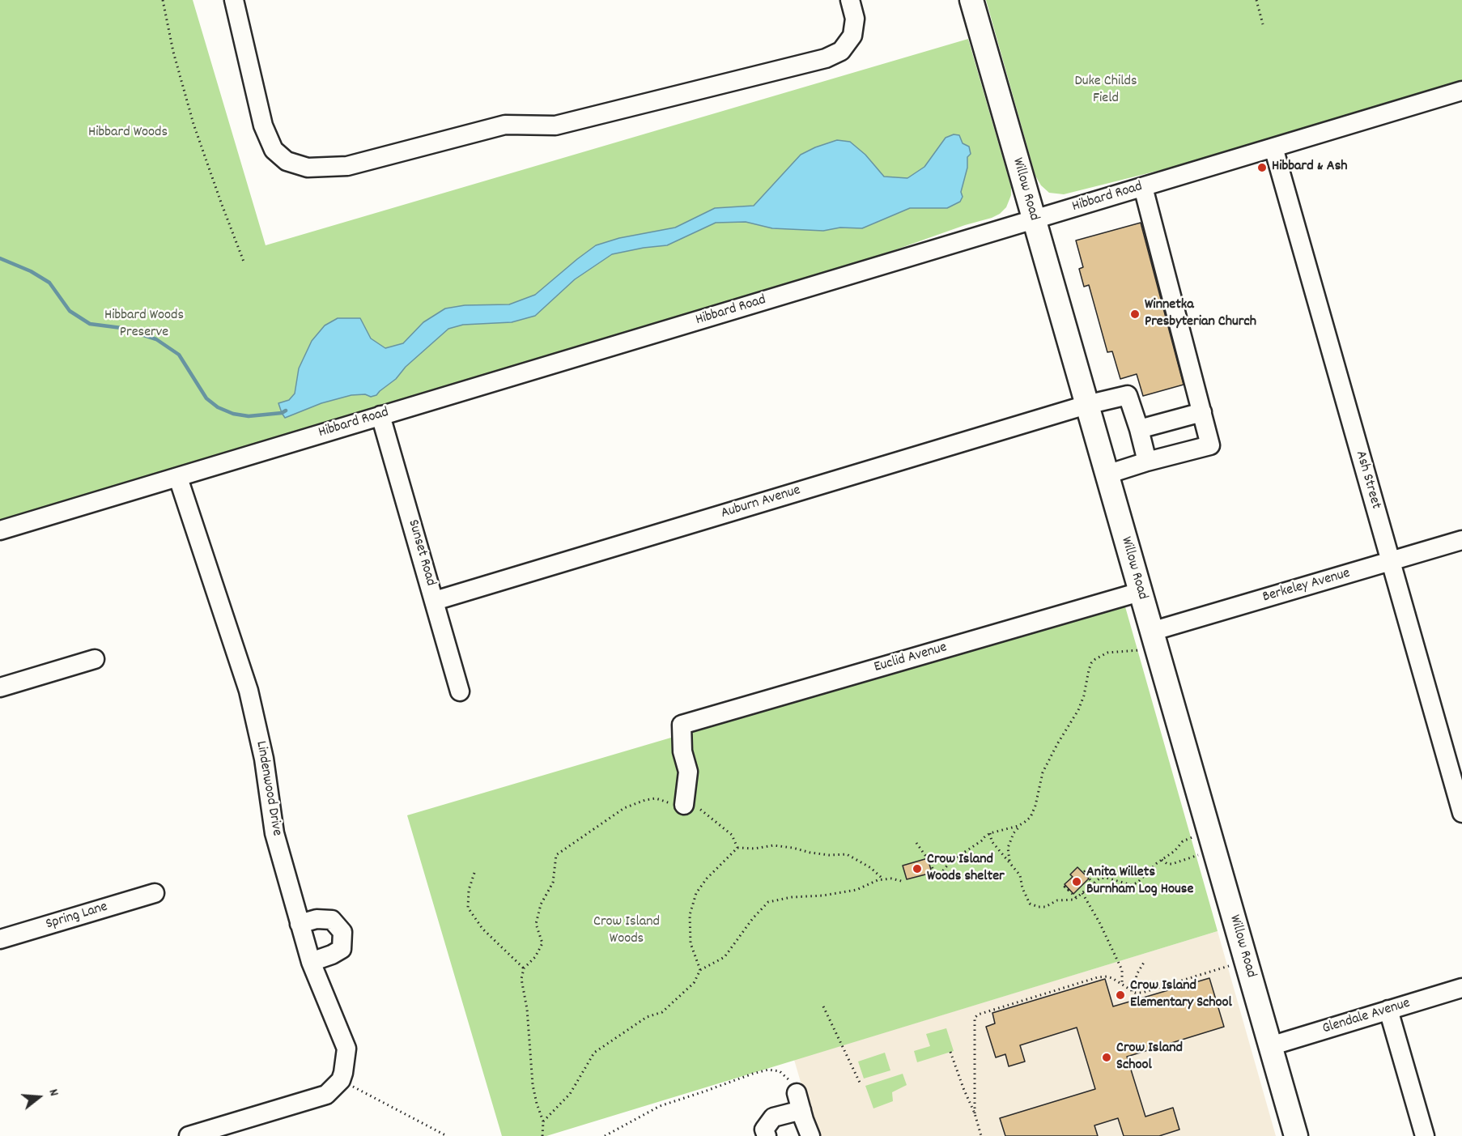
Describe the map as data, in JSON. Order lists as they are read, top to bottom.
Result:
{
  "streets": {
    "main road": ["Willow Road"],
    "street": [
      "Hibbard Road",
      "Ash Street",
      "Auburn Avenue",
      "Sunset Road",
      "Berkeley Avenue",
      "Euclid Avenue",
      "Lindenwood Drive",
      "Spring Lane",
      "Glendale Avenue"
    ]
  },
  "crossings": [
    ["Willow Road", "Hibbard Road"],
    ["Willow Road", "Auburn Avenue"],
    ["Willow Road", "Berkeley Avenue"],
    ["Willow Road", "Euclid Avenue"],
    ["Willow Road", "Glendale Avenue"],
    ["Hibbard Road", "Ash Street"],
    ["Hibbard Road", "Sunset Road"],
    ["Hibbard Road", "Lindenwood Drive"],
    ["Ash Street", "Berkeley Avenue"],
    ["Auburn Avenue", "Sunset Road"]
  ],
  "parks": [
    "Duke Childs Field",
    "Hibbard Woods",
    "Hibbard Woods Preserve",
    "Crow Island Woods"
  ],
  "places": [
    "Hibbard & Ash",
    "Winnetka Presbyterian Church",
    "Crow Island Woods shelter",
    "Anita Willets Burnham Log House",
    "Crow Island Elementary School",
    "Crow Island School"
  ],
  "north": "right"
}
